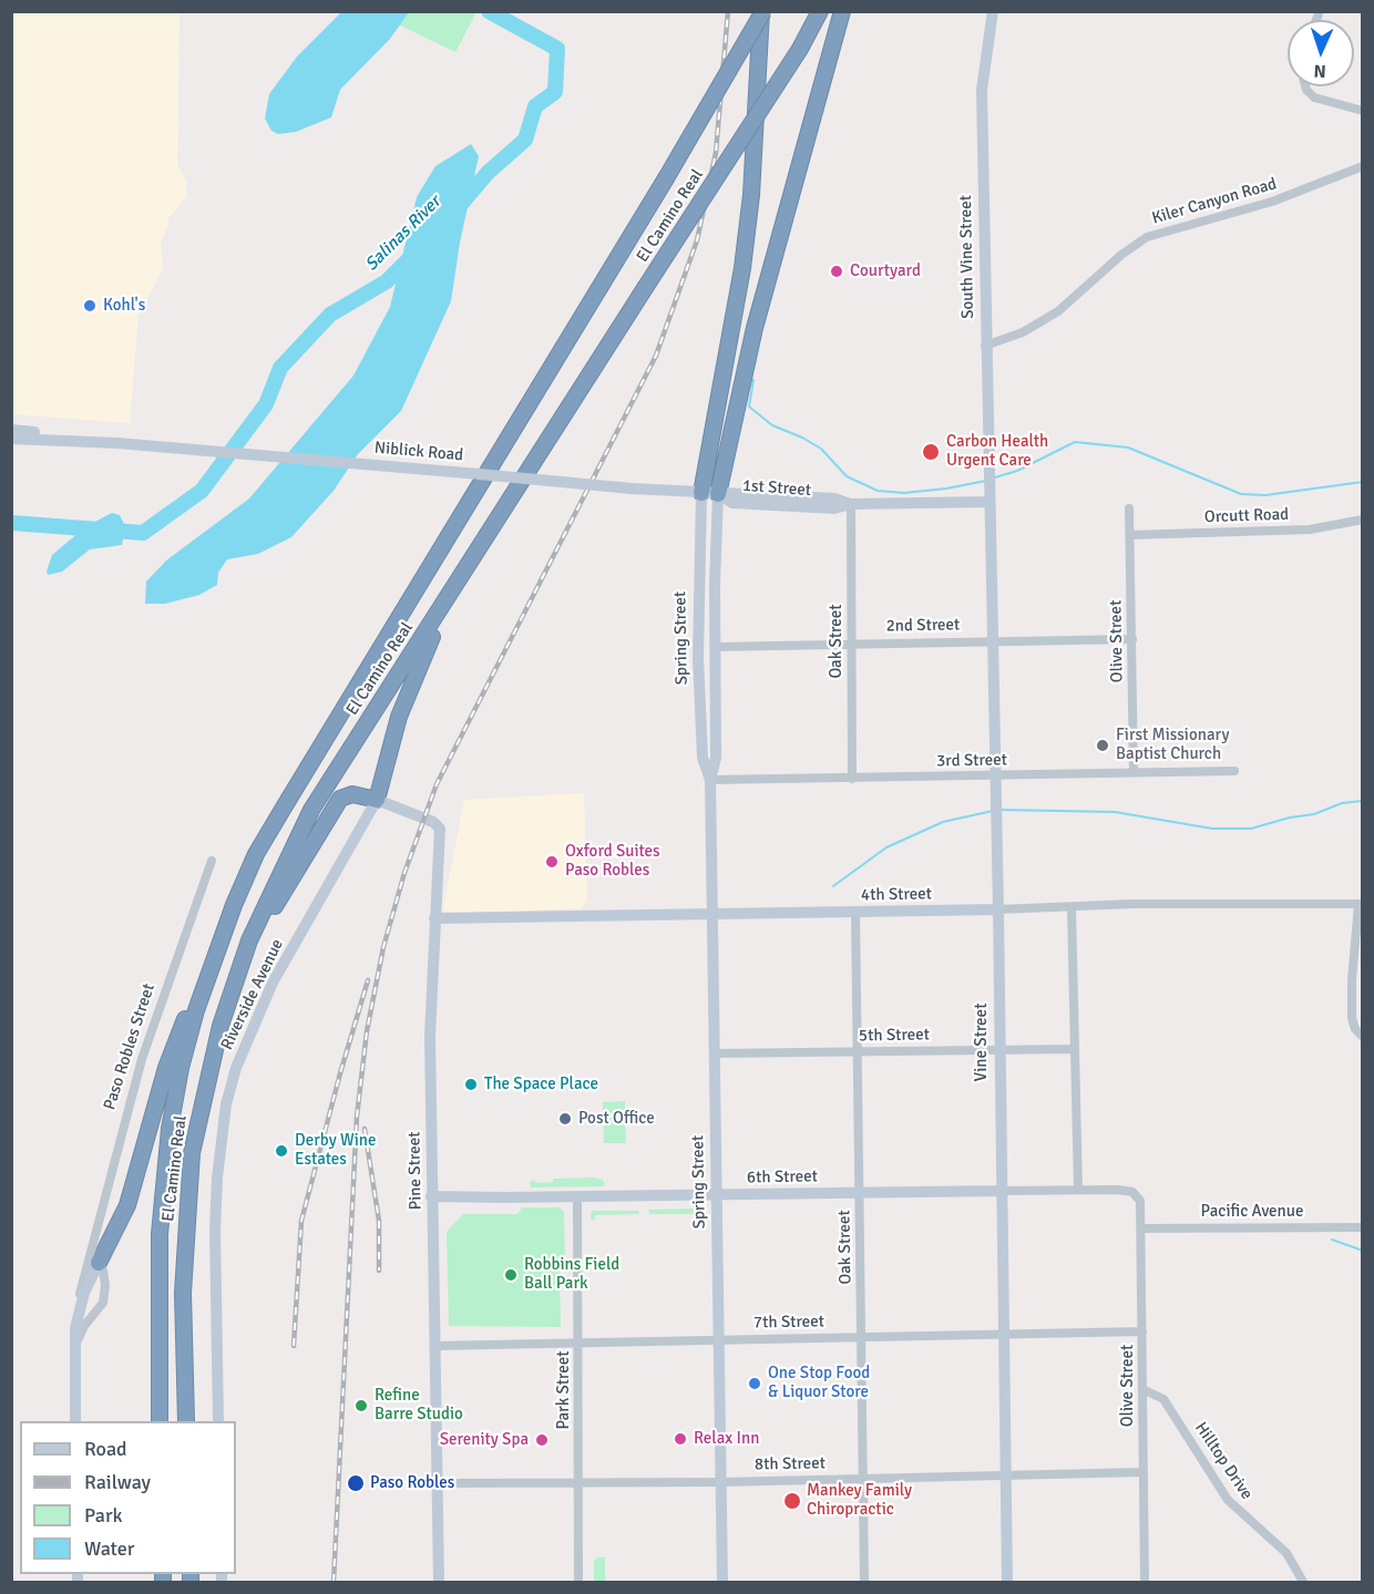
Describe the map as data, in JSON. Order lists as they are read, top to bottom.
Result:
{
  "streets": {
    "highway": ["El Camino Real"],
    "street": [
      "Kiler Canyon Road",
      "South Vine Street",
      "Niblick Road",
      "1st Street",
      "Orcutt Road",
      "2nd Street",
      "Spring Street",
      "Oak Street",
      "Olive Street",
      "3rd Street",
      "4th Street",
      "Riverside Avenue",
      "5th Street",
      "Vine Street",
      "Paso Robles Street",
      "Pine Street",
      "6th Street",
      "Pacific Avenue",
      "7th Street",
      "Park Street",
      "Hilltop Drive",
      "8th Street"
    ]
  },
  "crossings": [
    ["Kiler Canyon Road", "South Vine Street"],
    ["South Vine Street", "1st Street"],
    ["South Vine Street", "Vine Street"],
    ["Niblick Road", "1st Street"],
    ["Niblick Road", "Spring Street"],
    ["1st Street", "Spring Street"],
    ["1st Street", "Oak Street"],
    ["1st Street", "Vine Street"],
    ["Orcutt Road", "Olive Street"],
    ["2nd Street", "Spring Street"],
    ["2nd Street", "Oak Street"],
    ["2nd Street", "Olive Street"],
    ["2nd Street", "Vine Street"],
    ["Spring Street", "3rd Street"],
    ["Spring Street", "4th Street"],
    ["Spring Street", "5th Street"],
    ["Spring Street", "6th Street"],
    ["Spring Street", "7th Street"],
    ["Spring Street", "8th Street"],
    ["Oak Street", "3rd Street"],
    ["Oak Street", "4th Street"],
    ["Oak Street", "5th Street"],
    ["Oak Street", "6th Street"],
    ["Oak Street", "7th Street"],
    ["Oak Street", "8th Street"],
    ["Olive Street", "3rd Street"],
    ["Olive Street", "6th Street"],
    ["Olive Street", "Pacific Avenue"],
    ["Olive Street", "7th Street"],
    ["Olive Street", "Hilltop Drive"],
    ["Olive Street", "8th Street"],
    ["3rd Street", "Vine Street"],
    ["4th Street", "Vine Street"],
    ["4th Street", "Pine Street"],
    ["Riverside Avenue", "Pine Street"],
    ["5th Street", "Vine Street"],
    ["Vine Street", "6th Street"],
    ["Vine Street", "7th Street"],
    ["Vine Street", "8th Street"],
    ["Pine Street", "6th Street"],
    ["Pine Street", "7th Street"],
    ["Pine Street", "8th Street"],
    ["6th Street", "Park Street"],
    ["7th Street", "Park Street"],
    ["Park Street", "8th Street"]
  ],
  "water": ["Salinas River"],
  "places": [
    "Courtyard",
    "Kohl's",
    "Carbon Health Urgent Care",
    "First Missionary Baptist Church",
    "Oxford Suites Paso Robles",
    "The Space Place",
    "Post Office",
    "Derby Wine Estates",
    "Robbins Field Ball Park",
    "One Stop Food & Liquor Store",
    "Refine Barre Studio",
    "Relax Inn",
    "Serenity Spa",
    "Paso Robles",
    "Mankey Family Chiropractic"
  ],
  "legend": [
    "Road",
    "Railway",
    "Park",
    "Water"
  ],
  "north": "bottom"
}
